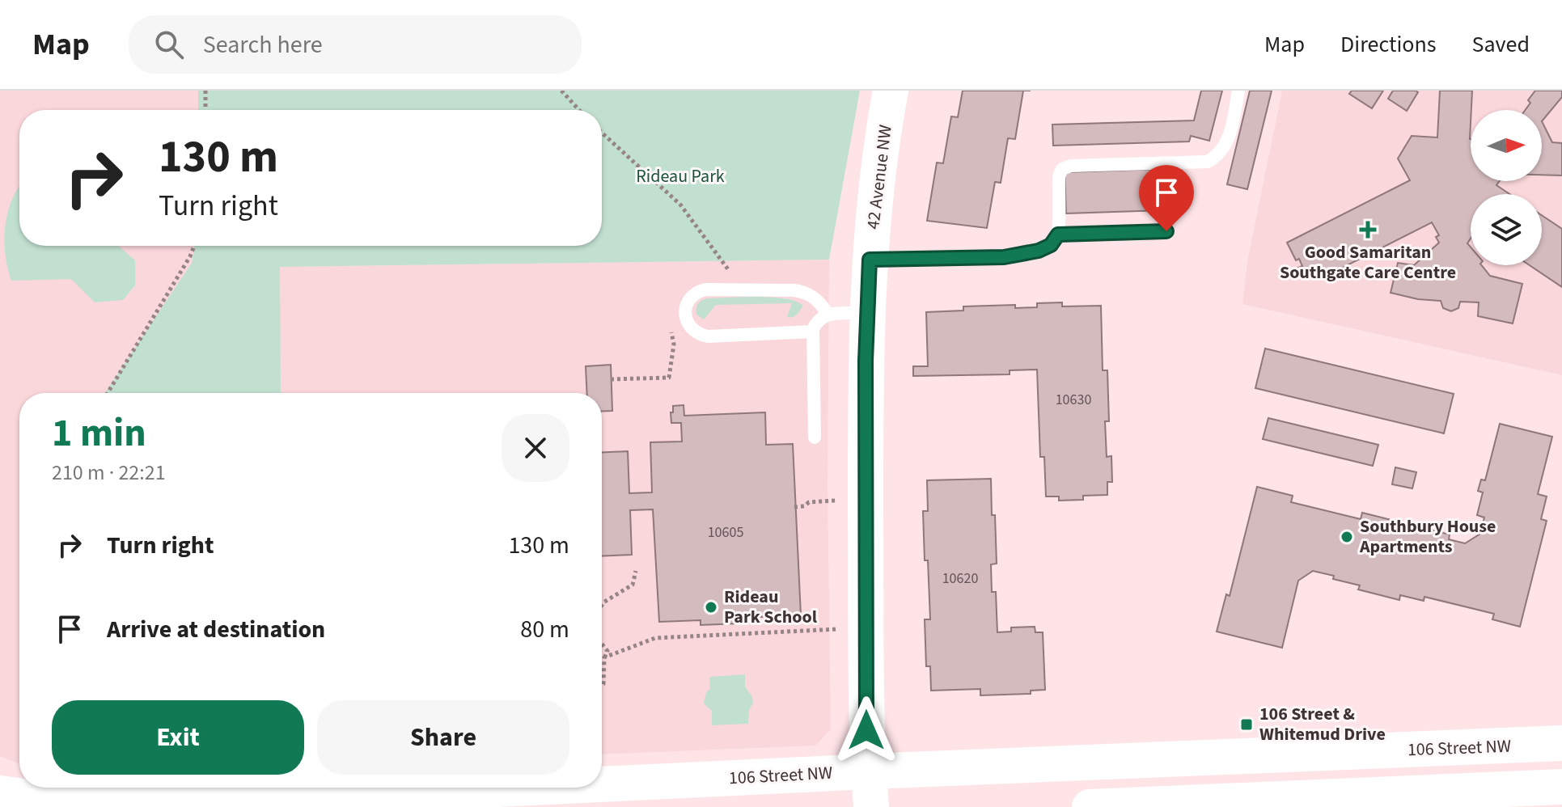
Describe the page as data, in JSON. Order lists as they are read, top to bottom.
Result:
{
  "streets": {
    "street": ["42 Avenue NW", "106 Street NW"]
  },
  "crossings": [
    ["42 Avenue NW", "106 Street NW"]
  ],
  "parks": ["Rideau Park"],
  "places": {
    "health": ["Good Samaritan Southgate Care Centre"],
    "other": ["Southbury House Apartments", "Rideau Park School"],
    "transit": ["106 Street & Whitemud Drive"]
  },
  "house_numbers": ["10630", "10605", "10620"],
  "north": "right",
  "page": {
    "header": "Map",
    "search": "Search here",
    "nav": ["Map", "Directions", "Saved"],
    "turn": ["130 m", "Turn right"],
    "heading": ["1 min", "210 m · 22:21"],
    "list": [
      {
        "name": "Turn right",
        "value": "130 m"
      },
      {
        "name": "Arrive at destination",
        "value": "80 m"
      }
    ],
    "buttons": ["Exit", "Share"]
  }
}
